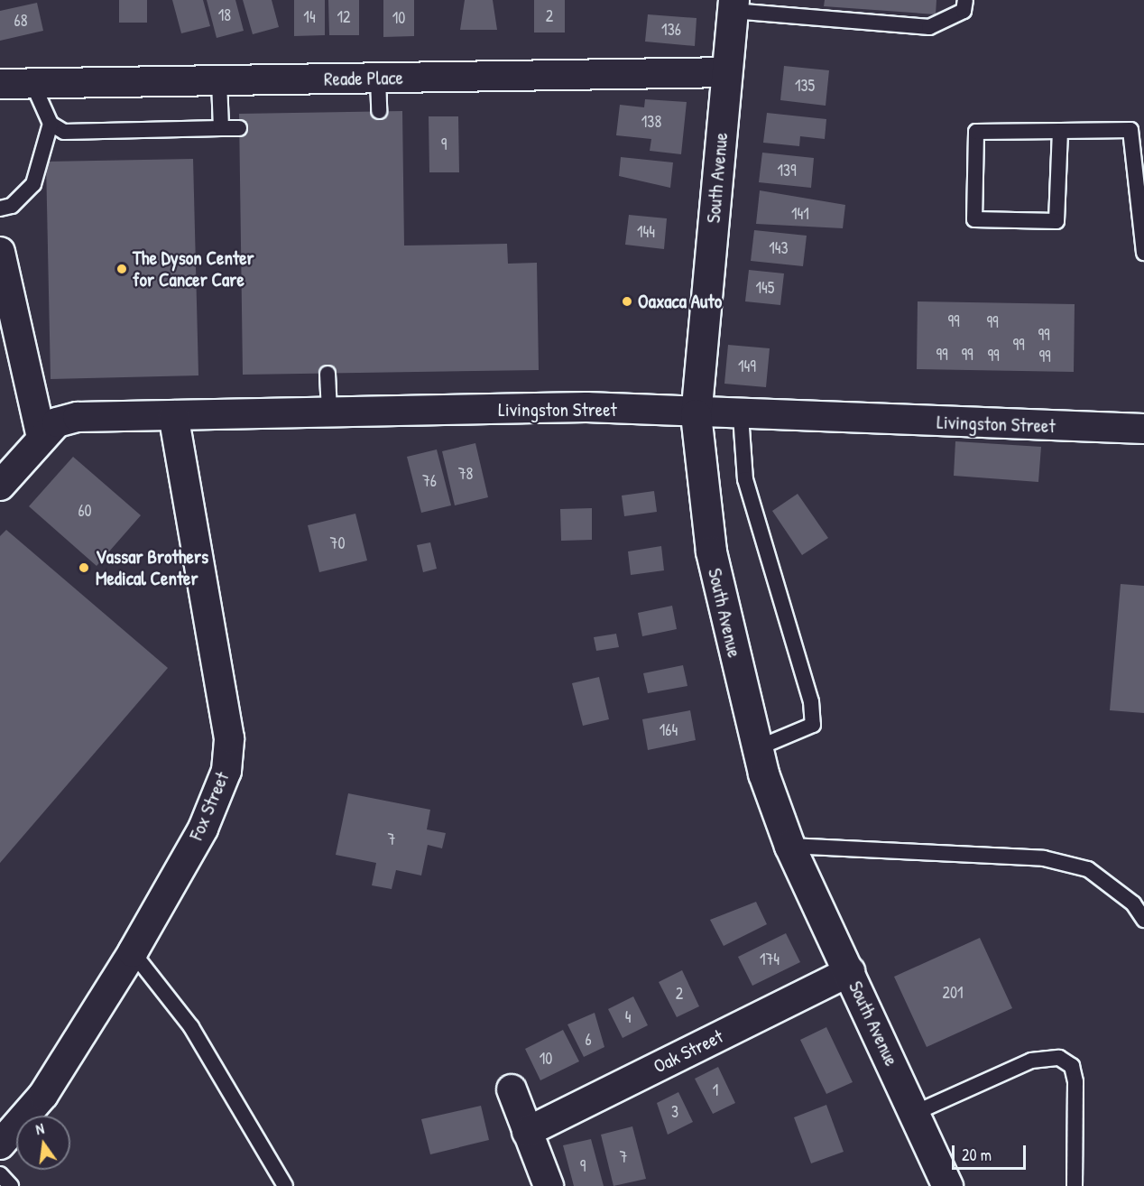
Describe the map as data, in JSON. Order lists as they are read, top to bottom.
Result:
{
  "streets": {
    "street": [
      "Reade Place",
      "South Avenue",
      "Livingston Street",
      "Fox Street",
      "Oak Street"
    ]
  },
  "crossings": [
    ["Reade Place", "South Avenue"],
    ["South Avenue", "Livingston Street"],
    ["South Avenue", "Oak Street"],
    ["Livingston Street", "Fox Street"]
  ],
  "places": ["The Dyson Center for Cancer Care", "Oaxaca Auto", "Vassar Brothers Medical Center"],
  "house_numbers": [
    "18",
    "2",
    "14",
    "12",
    "10",
    "68",
    "136",
    "135",
    "138",
    "9",
    "139",
    "141",
    "144",
    "143",
    "145",
    "99",
    "99",
    "99",
    "99",
    "99",
    "99",
    "99",
    "99",
    "149",
    "78",
    "76",
    "60",
    "70",
    "164",
    "7",
    "174",
    "201",
    "2",
    "4",
    "6",
    "10",
    "1",
    "3",
    "7",
    "9"
  ],
  "scale_bar": "20 m",
  "north": "top"
}
